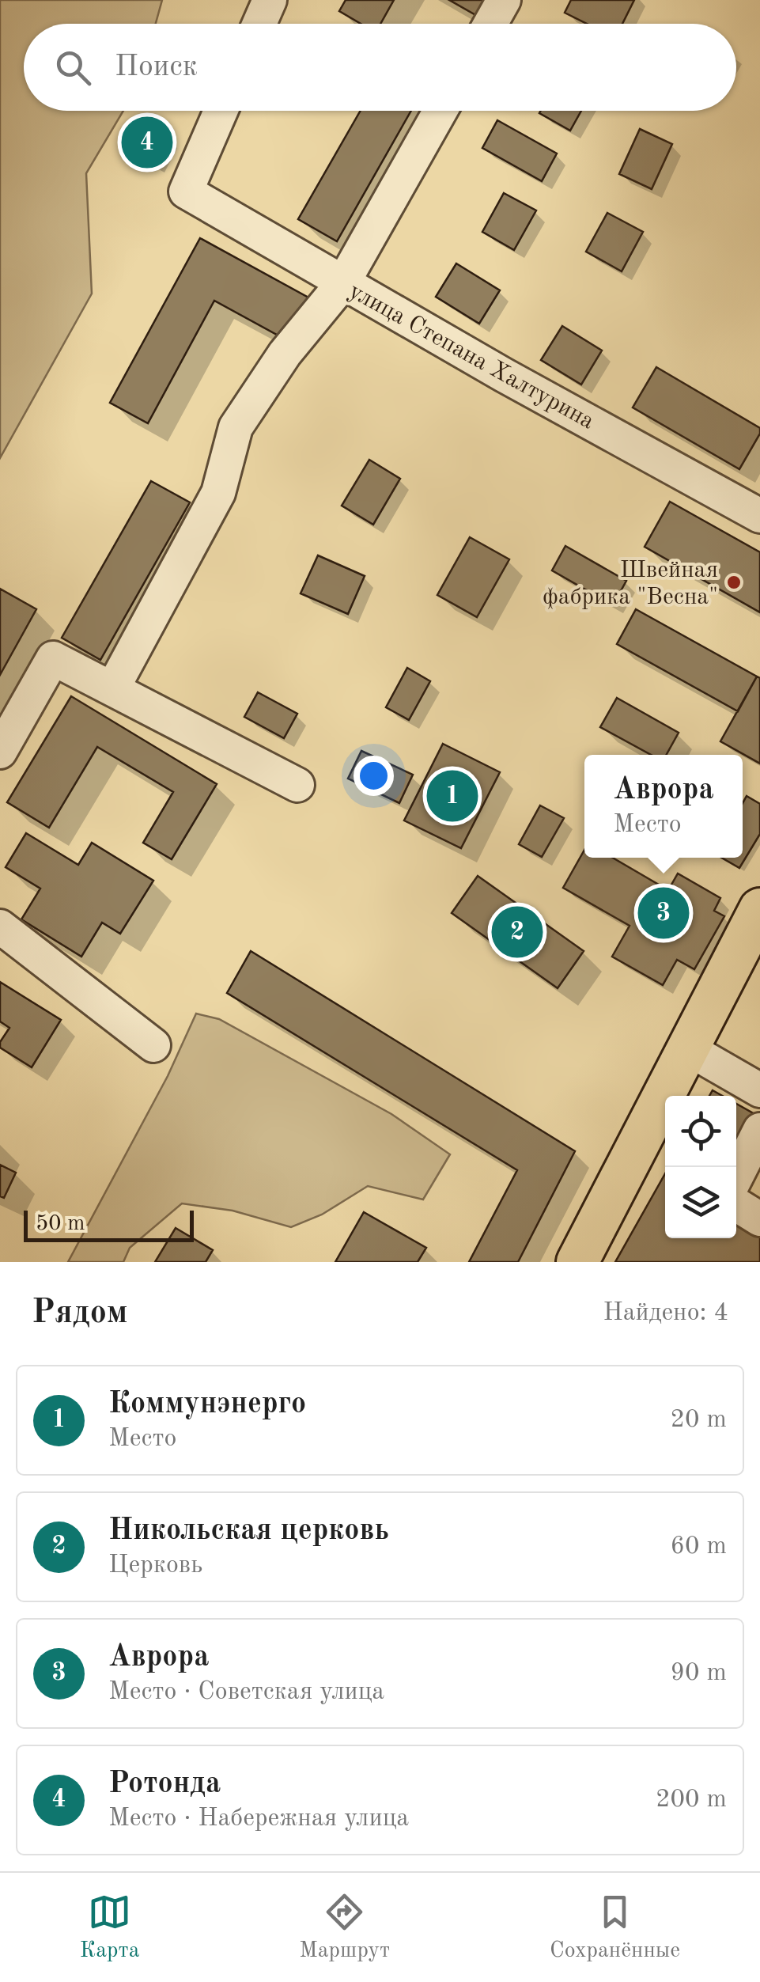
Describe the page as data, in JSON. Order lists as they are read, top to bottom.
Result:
{
  "streets": {
    "street": ["улица Степана Халтурина"]
  },
  "places": ["Швейная фабрика \"Весна\""],
  "scale_bar": "50 m",
  "page": {
    "search": "Поиск",
    "pins": [
      "4",
      "1",
      "3",
      "2"
    ],
    "popup": ["Аврора", "Место"],
    "scale": "50 m",
    "heading": ["Рядом", "Найдено: 4"],
    "list": [
      {
        "mark": "1",
        "name": "Коммунэнерго",
        "note": "Место",
        "value": "20 m"
      },
      {
        "mark": "2",
        "name": "Никольская церковь",
        "note": "Церковь",
        "value": "60 m"
      },
      {
        "mark": "3",
        "name": "Аврора",
        "note": "Место · Советская улица",
        "value": "90 m"
      },
      {
        "mark": "4",
        "name": "Ротонда",
        "note": "Место · Набережная улица",
        "value": "200 m"
      }
    ],
    "nav": ["Карта", "Маршрут", "Сохранённые"]
  }
}
